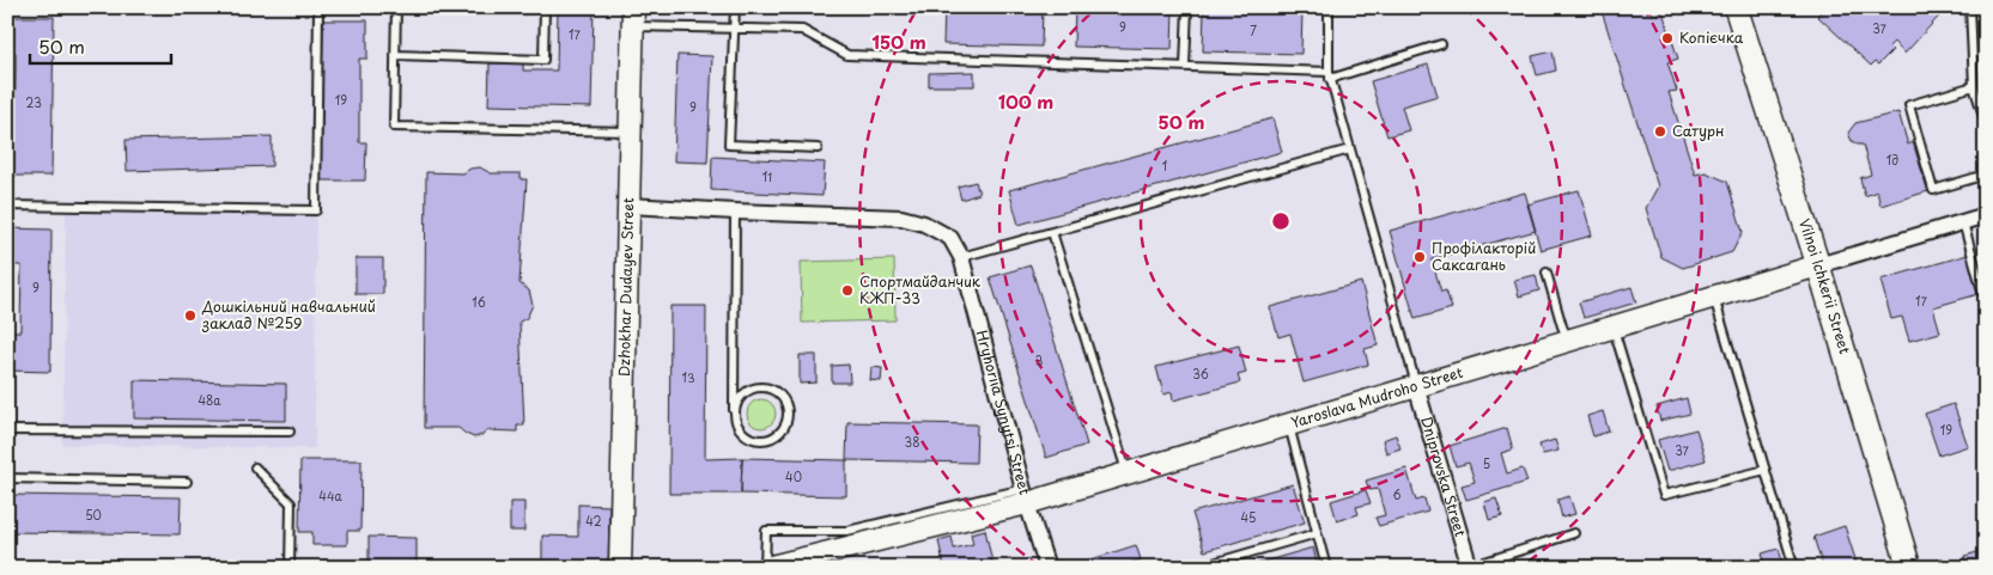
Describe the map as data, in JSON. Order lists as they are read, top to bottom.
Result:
{
  "streets": {
    "main road": ["Vilnoi Ichkerii Street"],
    "street": [
      "Dzhokhar Dudayev Street",
      "Yaroslava Mudroho Street",
      "Hryhoriia Synytsi Street",
      "Dniprovska Street"
    ]
  },
  "crossings": [
    ["Vilnoi Ichkerii Street", "Yaroslava Mudroho Street"],
    ["Yaroslava Mudroho Street", "Hryhoriia Synytsi Street"],
    ["Yaroslava Mudroho Street", "Dniprovska Street"]
  ],
  "places": [
    "Копієчка",
    "Сатурн",
    "Профілакторій Саксагань",
    "Спортмайданчик КЖП-33",
    "Дошкільний навчальний заклад №259"
  ],
  "house_numbers": [
    "9",
    "37",
    "7",
    "17",
    "19",
    "23",
    "9",
    "1д",
    "1",
    "11",
    "9",
    "17",
    "16",
    "3",
    "36",
    "13",
    "48а",
    "19",
    "38",
    "37",
    "5",
    "40",
    "6",
    "44а",
    "50",
    "45",
    "42"
  ],
  "scale_bar": "50 m",
  "rings": ["150 m", "100 m", "50 m"]
}
